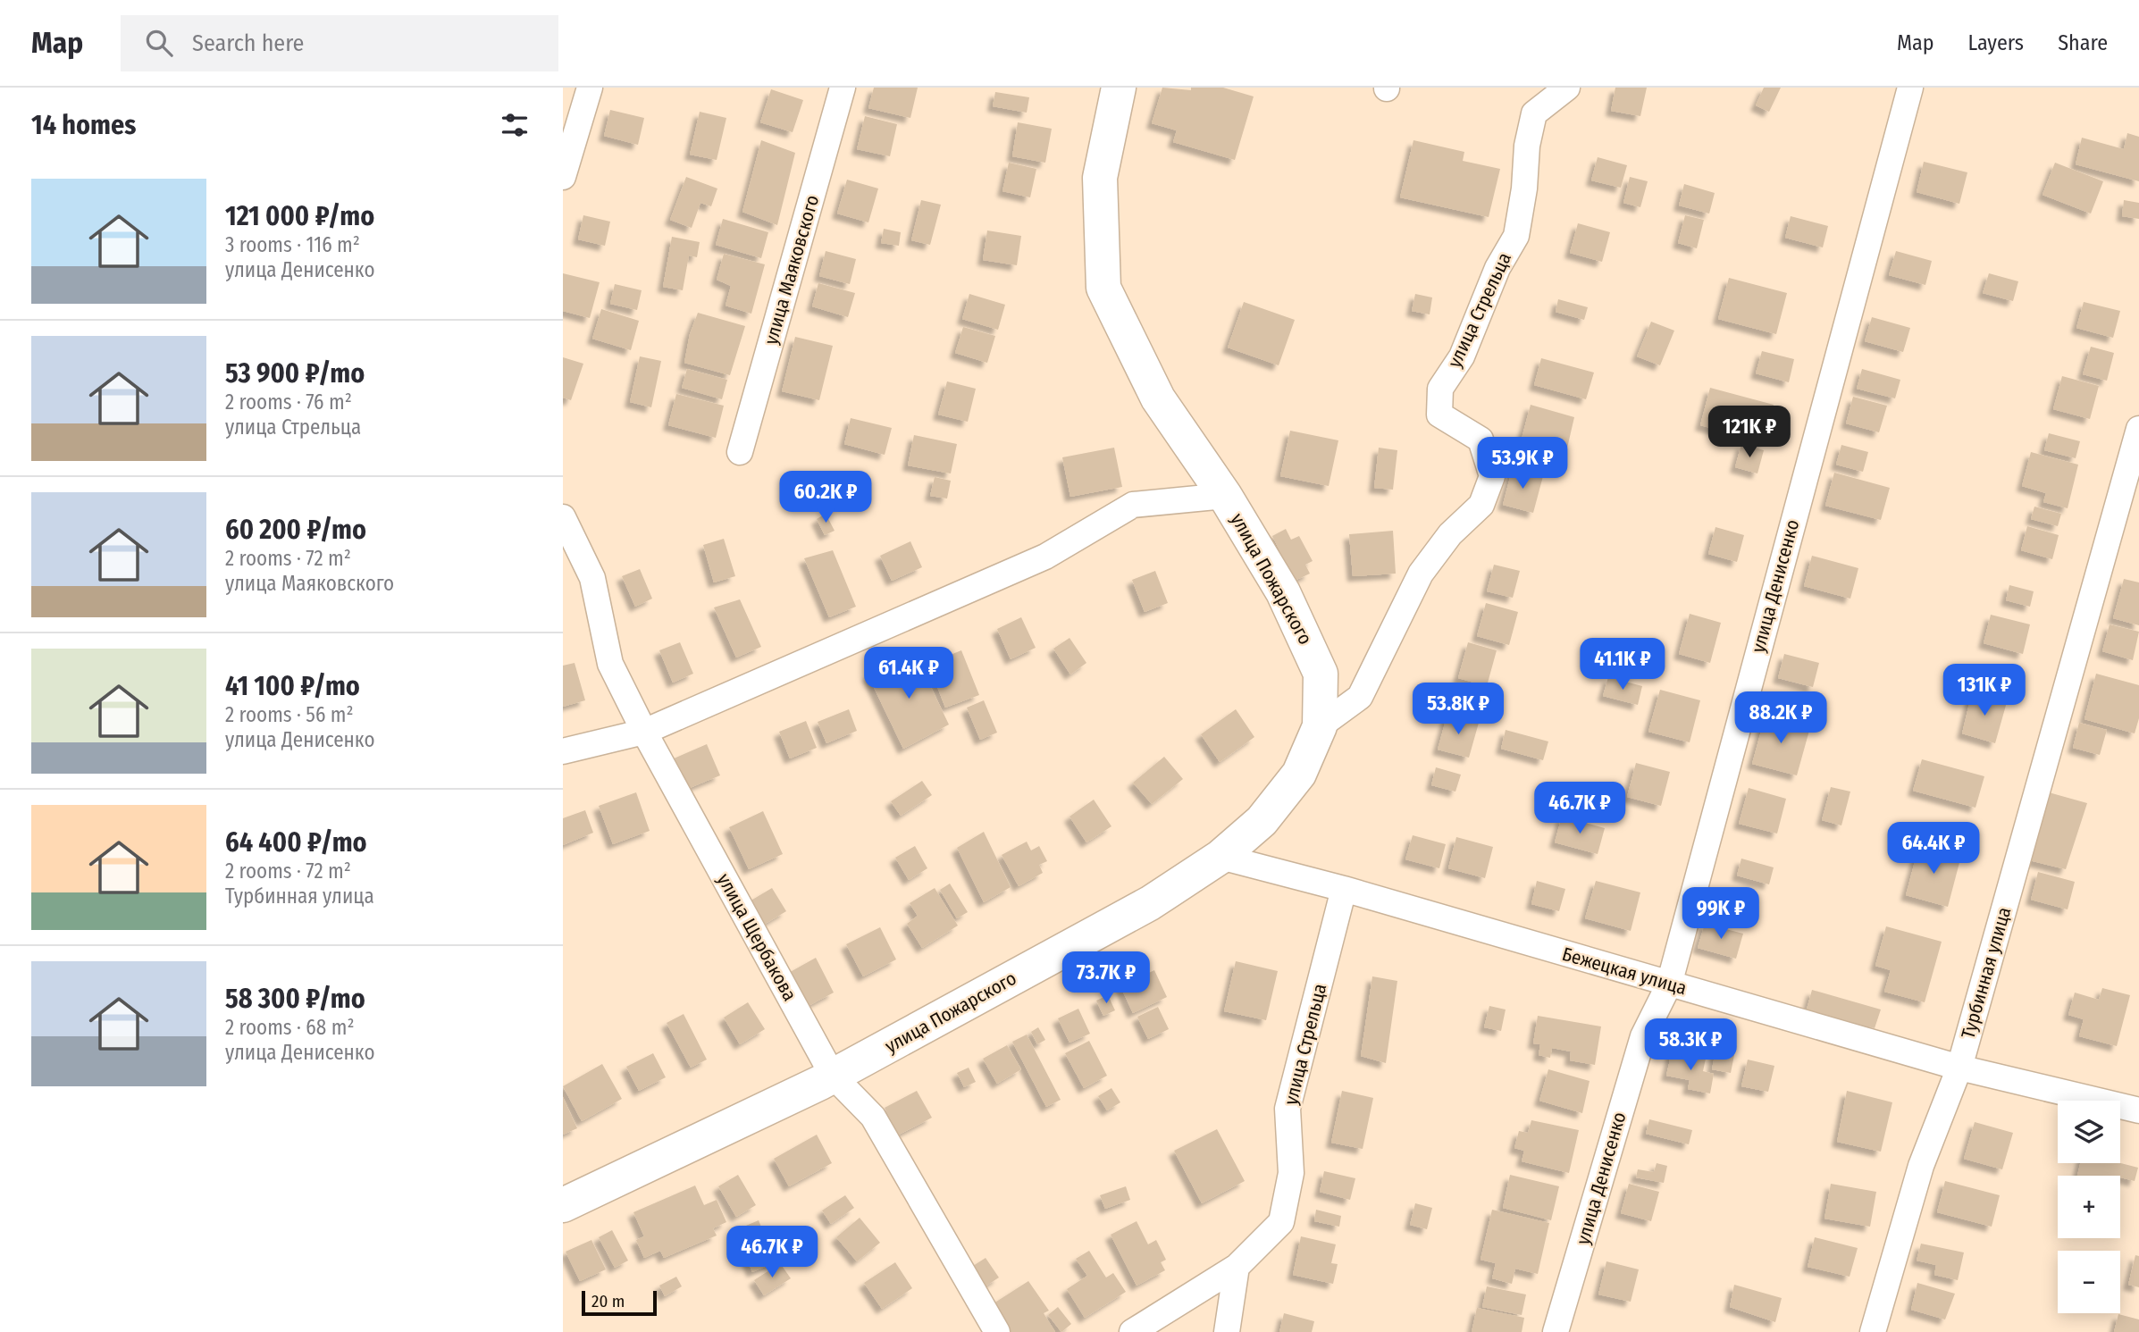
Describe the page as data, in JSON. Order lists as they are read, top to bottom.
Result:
{
  "streets": {
    "street": [
      "улица Маяковского",
      "улица Стрельца",
      "улица Пожарского",
      "улица Денисенко",
      "улица Щербакова",
      "Бежецкая улица",
      "Турбинная улица"
    ]
  },
  "crossings": [
    ["улица Стрельца", "улица Пожарского"],
    ["улица Стрельца", "Бежецкая улица"],
    ["улица Пожарского", "улица Щербакова"],
    ["улица Пожарского", "Бежецкая улица"],
    ["улица Денисенко", "Бежецкая улица"],
    ["Бежецкая улица", "Турбинная улица"]
  ],
  "scale_bar": "20 m",
  "page": {
    "header": "Map",
    "search": "Search here",
    "nav": ["Map", "Layers", "Share"],
    "heading": "14 homes",
    "list": [
      {
        "name": "121 000 ₽/mo",
        "note": "3 rooms · 116 m² · улица Денисенко"
      },
      {
        "name": "53 900 ₽/mo",
        "note": "2 rooms · 76 m² · улица Стрельца"
      },
      {
        "name": "60 200 ₽/mo",
        "note": "2 rooms · 72 m² · улица Маяковского"
      },
      {
        "name": "41 100 ₽/mo",
        "note": "2 rooms · 56 m² · улица Денисенко"
      },
      {
        "name": "64 400 ₽/mo",
        "note": "2 rooms · 72 m² · Турбинная улица"
      },
      {
        "name": "58 300 ₽/mo",
        "note": "2 rooms · 68 m² · улица Денисенко"
      }
    ],
    "price": [
      "121K ₽",
      "53.9K ₽",
      "60.2K ₽",
      "41.1K ₽",
      "61.4K ₽",
      "131K ₽",
      "53.8K ₽",
      "88.2K ₽",
      "46.7K ₽",
      "64.4K ₽",
      "99K ₽",
      "73.7K ₽",
      "58.3K ₽",
      "46.7K ₽"
    ],
    "map_buttons": ["+", "−"],
    "scale": "20 m"
  }
}
